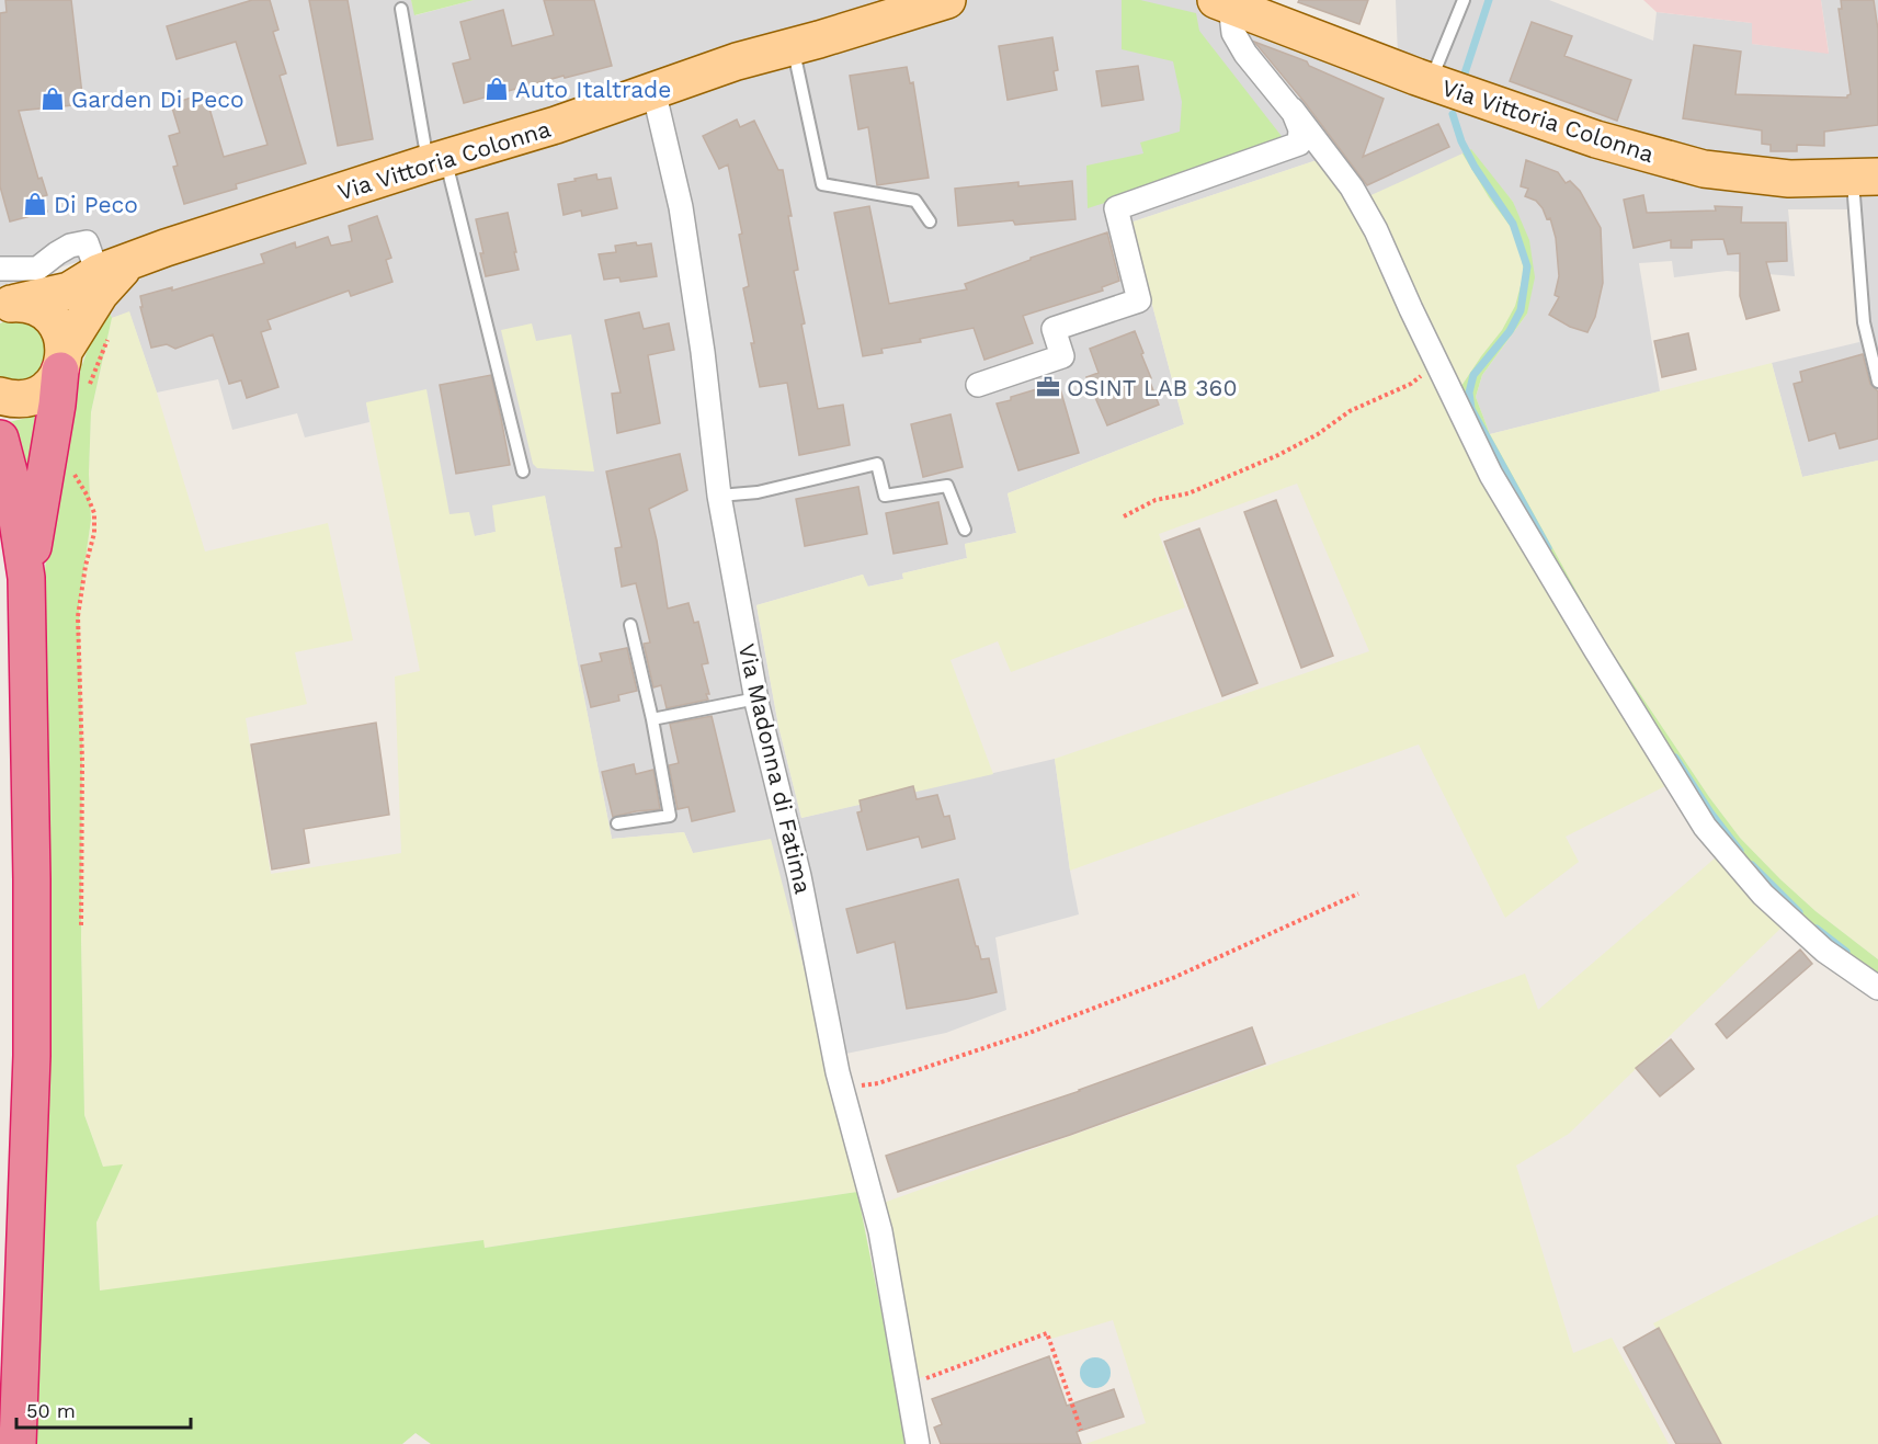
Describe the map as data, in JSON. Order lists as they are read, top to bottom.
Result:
{
  "streets": {
    "main road": ["Via Vittoria Colonna"],
    "street": ["Via Madonna di Fatima"]
  },
  "crossings": [
    ["Via Vittoria Colonna", "Via Madonna di Fatima"]
  ],
  "places": {
    "shop": ["Auto Italtrade", "Garden Di Peco", "Di Peco"],
    "office": ["OSINT LAB 360"]
  },
  "scale_bar": "50 m"
}
